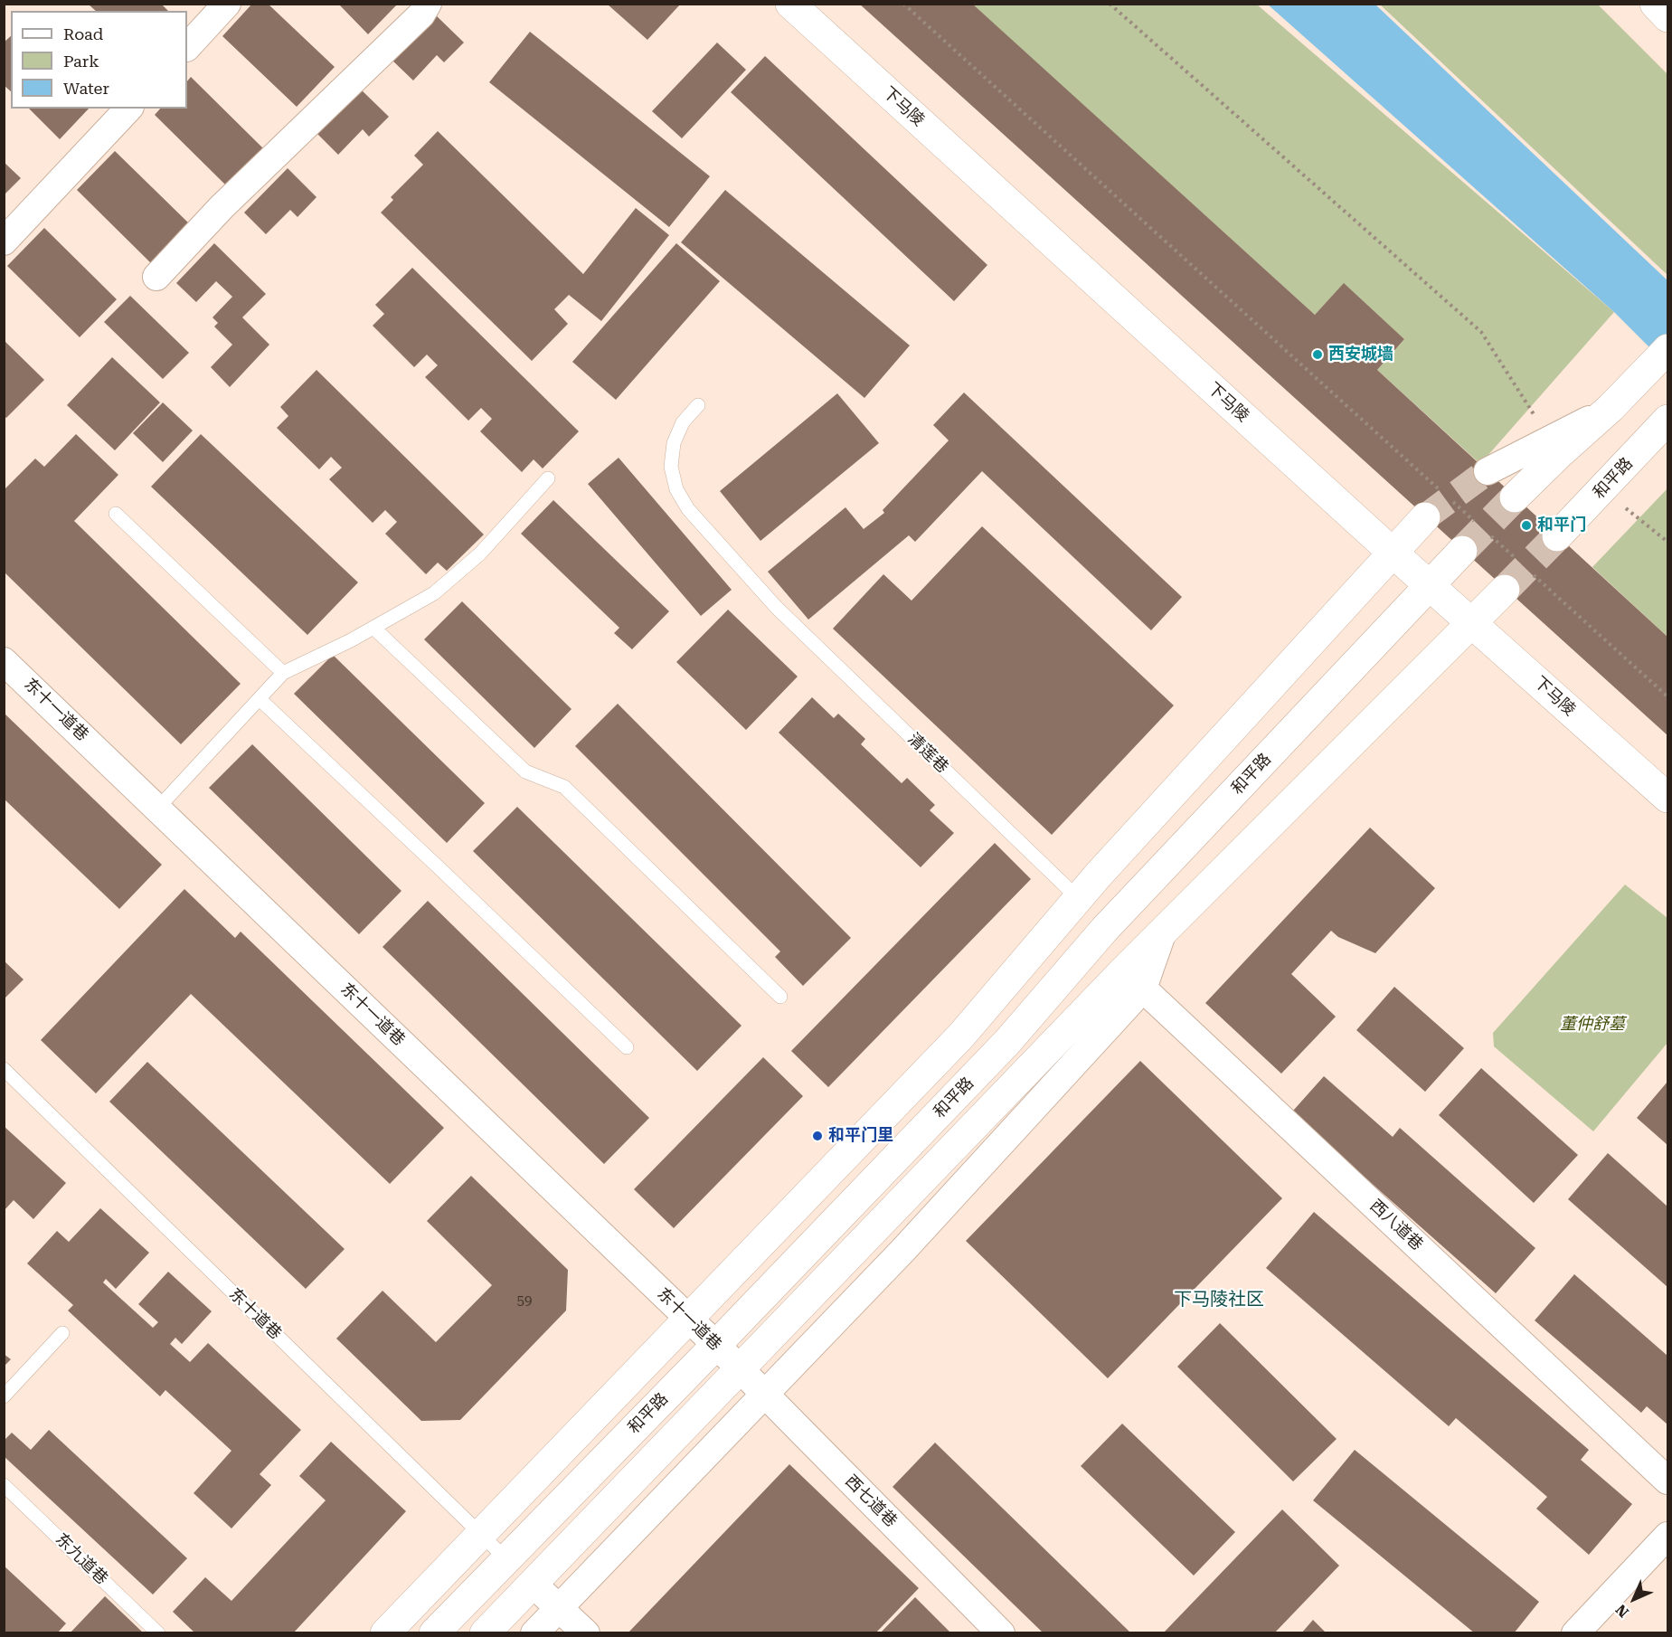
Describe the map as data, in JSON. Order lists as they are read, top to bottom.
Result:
{
  "streets": {
    "main road": ["下马陵", "和平路"],
    "street": ["东十一道巷", "西八道巷", "西七道巷"],
    "lane": ["清莲巷", "东十道巷", "东九道巷"]
  },
  "crossings": [
    ["下马陵", "和平路"],
    ["和平路", "东十一道巷"],
    ["和平路", "西八道巷"],
    ["和平路", "东十道巷"],
    ["和平路", "西七道巷"],
    ["东十一道巷", "西七道巷"]
  ],
  "districts": ["下马陵社区"],
  "parks": ["董仲舒墓"],
  "places": ["西安城墙", "和平门", "和平门里"],
  "house_numbers": ["59"],
  "legend": ["Road", "Park", "Water"],
  "north": "bottom left"
}
